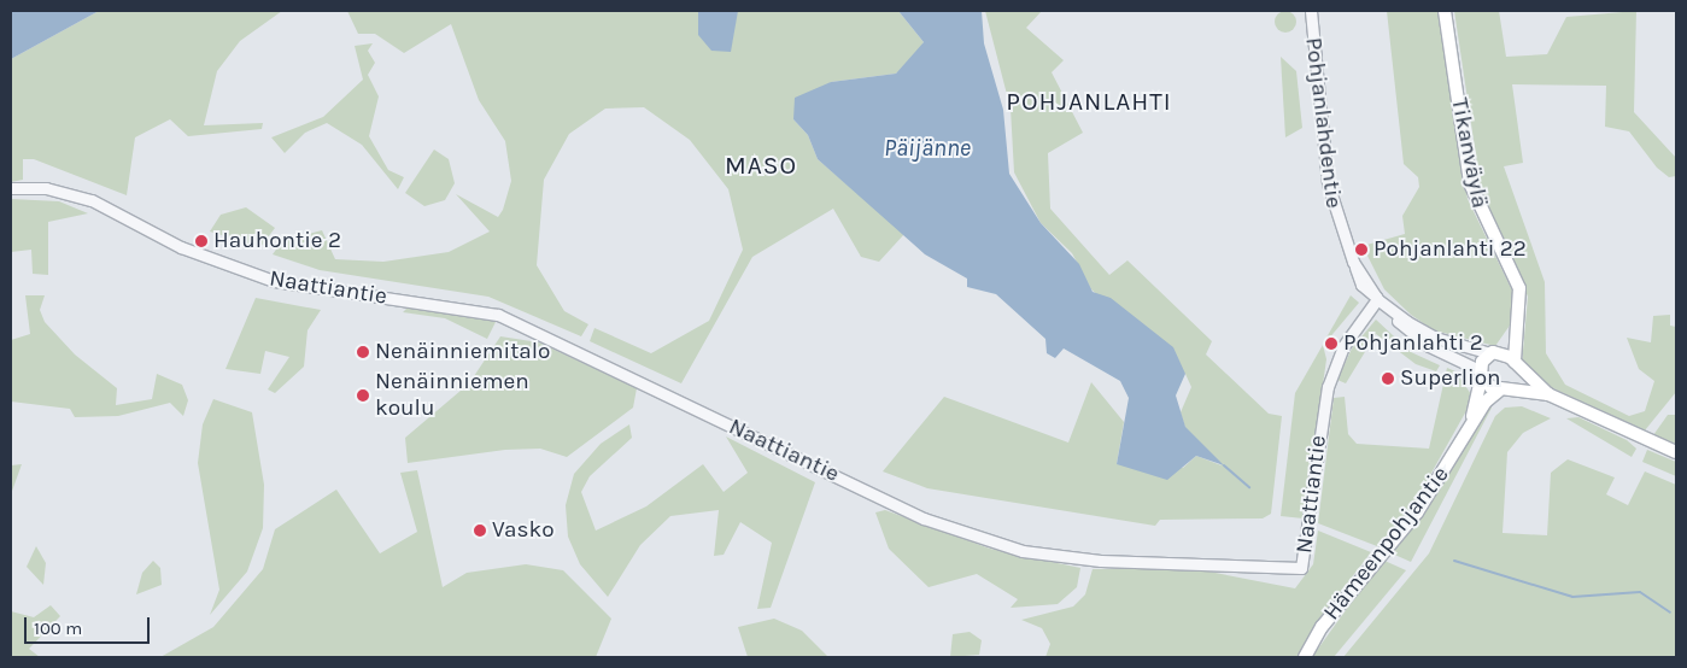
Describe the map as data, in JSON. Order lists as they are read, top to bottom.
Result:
{
  "streets": {
    "main road": ["Tikanväylä", "Hämeenpohjantie"],
    "street": ["Pohjanlahdentie", "Naattiantie"]
  },
  "crossings": [
    ["Pohjanlahdentie", "Naattiantie"],
    ["Pohjanlahdentie", "Hämeenpohjantie"],
    ["Tikanväylä", "Hämeenpohjantie"]
  ],
  "districts": ["POHJANLAHTI", "MASO"],
  "water": ["Päijänne"],
  "places": [
    "Hauhontie 2",
    "Pohjanlahti 22",
    "Pohjanlahti 2",
    "Nenäinniemitalo",
    "Superlion",
    "Nenäinniemen koulu",
    "Vasko"
  ],
  "scale_bar": "100 m"
}
